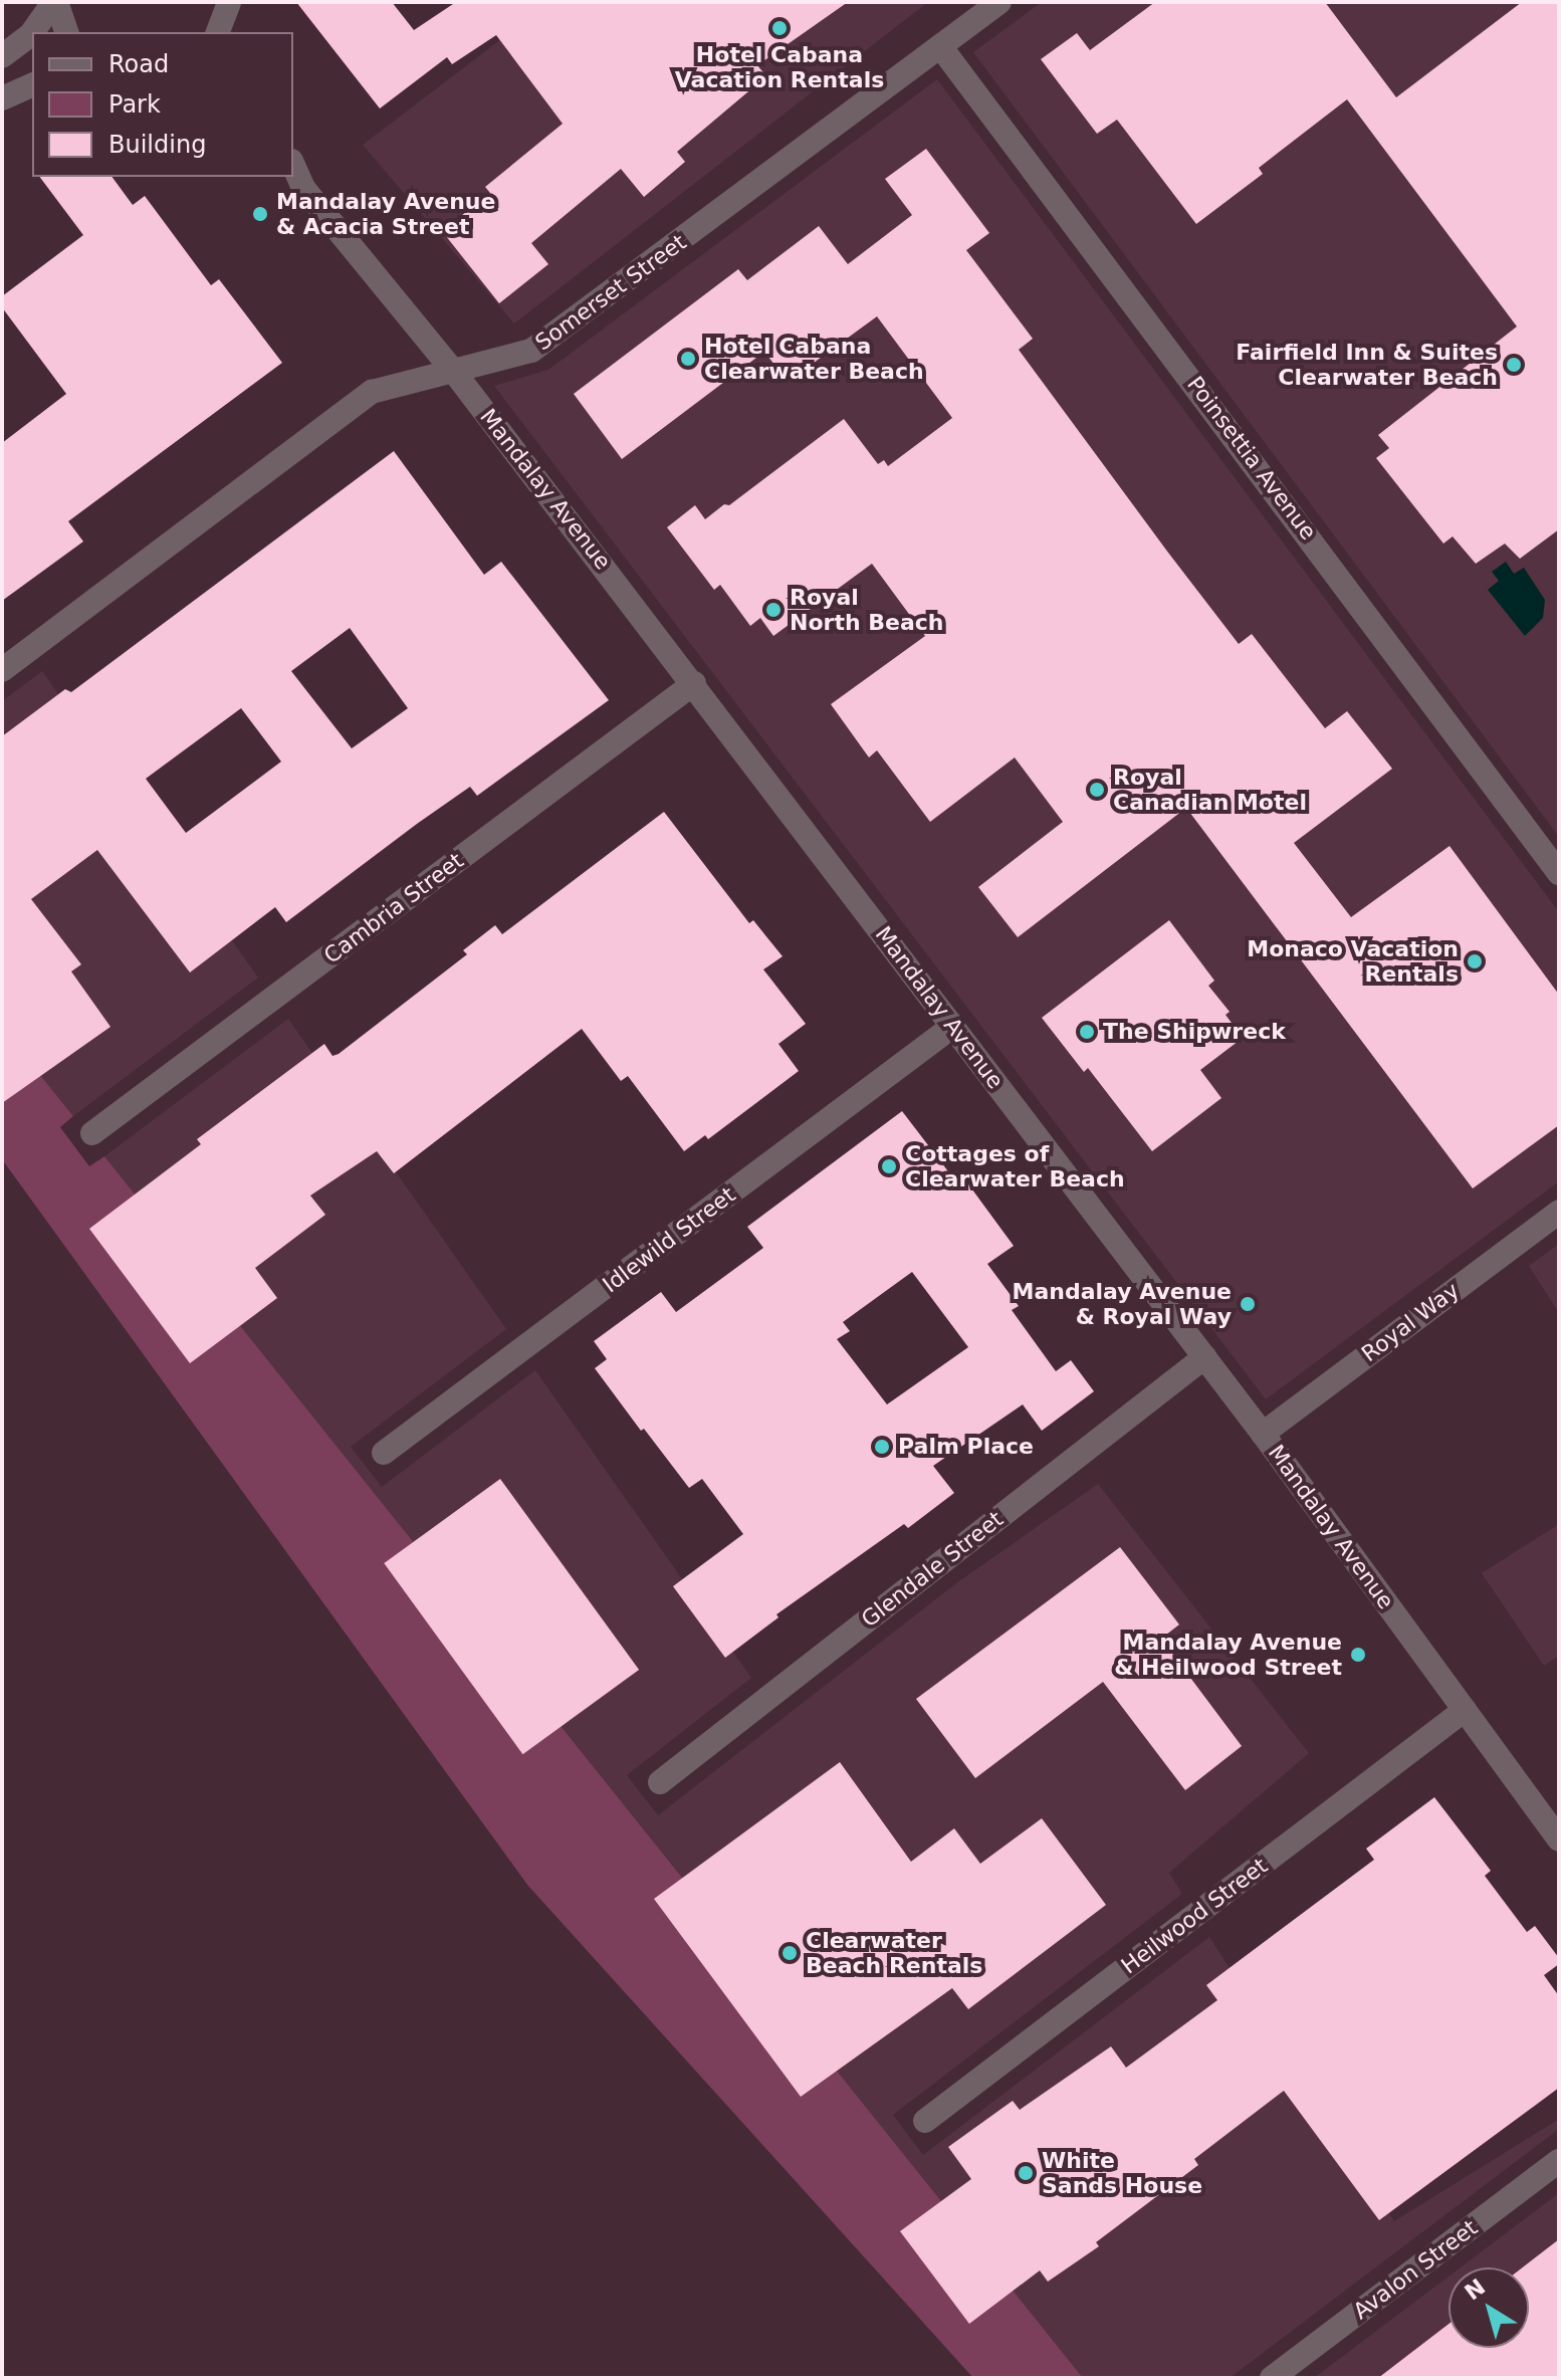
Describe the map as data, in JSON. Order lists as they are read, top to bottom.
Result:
{
  "streets": {
    "street": [
      "Somerset Street",
      "Poinsettia Avenue",
      "Mandalay Avenue",
      "Cambria Street",
      "Idlewild Street",
      "Royal Way",
      "Glendale Street",
      "Heilwood Street",
      "Avalon Street"
    ]
  },
  "crossings": [
    ["Somerset Street", "Poinsettia Avenue"],
    ["Somerset Street", "Mandalay Avenue"],
    ["Mandalay Avenue", "Cambria Street"],
    ["Mandalay Avenue", "Idlewild Street"],
    ["Mandalay Avenue", "Royal Way"],
    ["Mandalay Avenue", "Glendale Street"],
    ["Mandalay Avenue", "Heilwood Street"]
  ],
  "places": [
    "Hotel Cabana Vacation Rentals",
    "Mandalay Avenue & Acacia Street",
    "Hotel Cabana Clearwater Beach",
    "Fairfield Inn & Suites Clearwater Beach",
    "Royal North Beach",
    "Royal Canadian Motel",
    "Monaco Vacation Rentals",
    "The Shipwreck",
    "Cottages of Clearwater Beach",
    "Mandalay Avenue & Royal Way",
    "Palm Place",
    "Mandalay Avenue & Heilwood Street",
    "Clearwater Beach Rentals",
    "White Sands House"
  ],
  "legend": ["Road", "Park", "Building"],
  "north": "top left"
}
